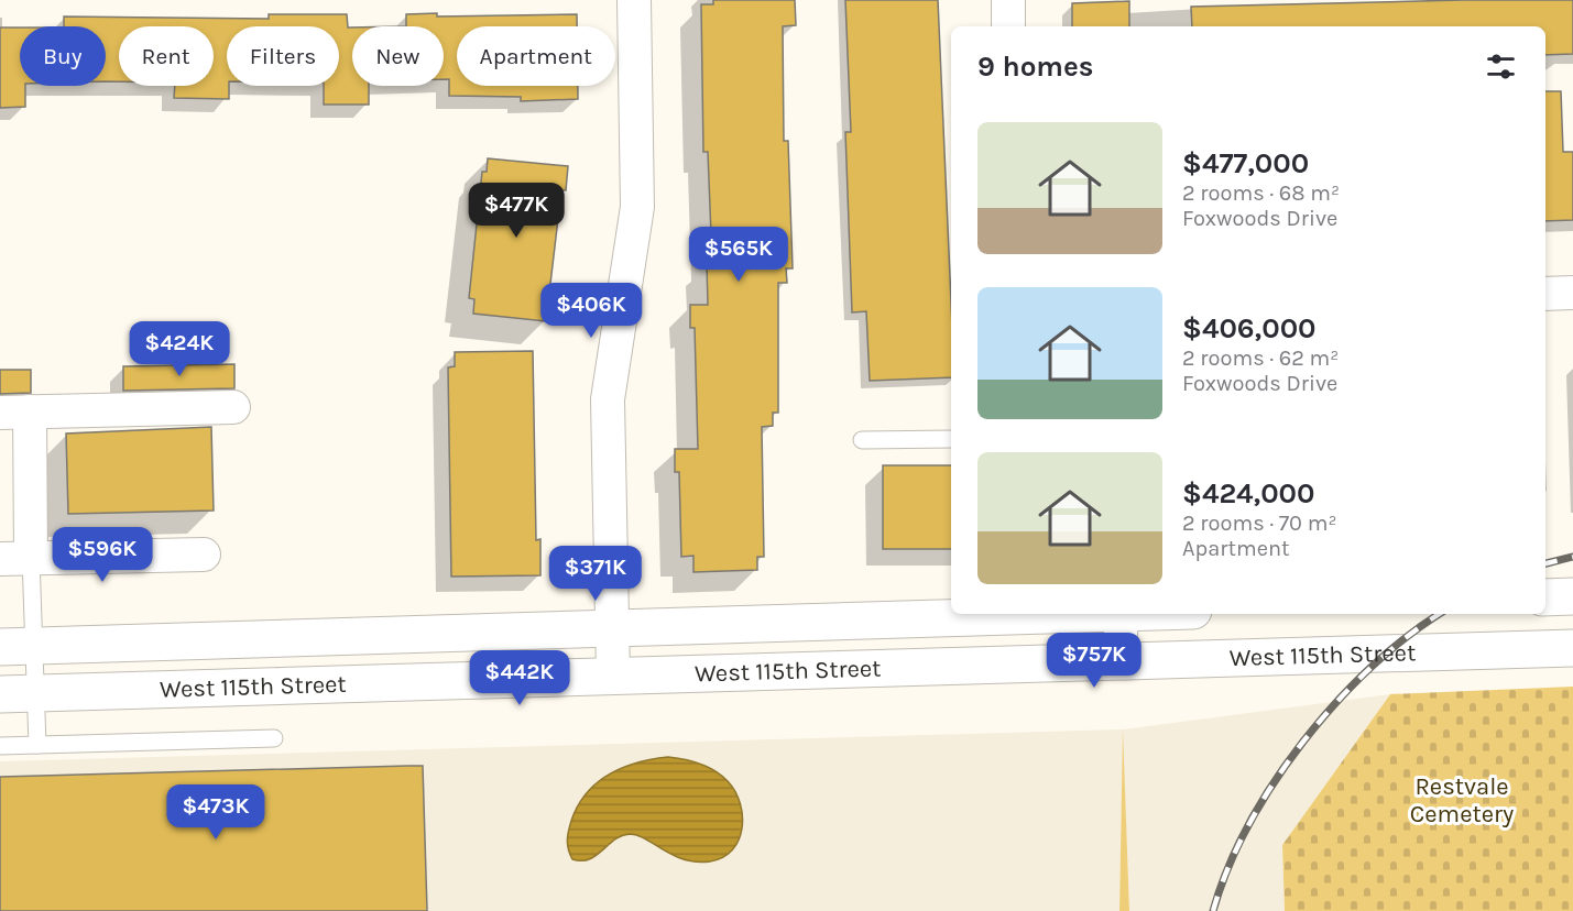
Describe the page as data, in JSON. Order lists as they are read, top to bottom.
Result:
{
  "streets": {
    "street": ["West 115th Street"]
  },
  "parks": ["Restvale Cemetery"],
  "page": {
    "chip": [
      "Buy",
      "Rent",
      "Filters",
      "New",
      "Apartment"
    ],
    "heading": "9 homes",
    "list": [
      {
        "name": "$477,000",
        "note": "2 rooms · 68 m² · Foxwoods Drive"
      },
      {
        "name": "$406,000",
        "note": "2 rooms · 62 m² · Foxwoods Drive"
      },
      {
        "name": "$424,000",
        "note": "2 rooms · 70 m² · Apartment"
      }
    ],
    "price": [
      "$477K",
      "$565K",
      "$406K",
      "$424K",
      "$596K",
      "$371K",
      "$757K",
      "$442K",
      "$473K"
    ]
  }
}
